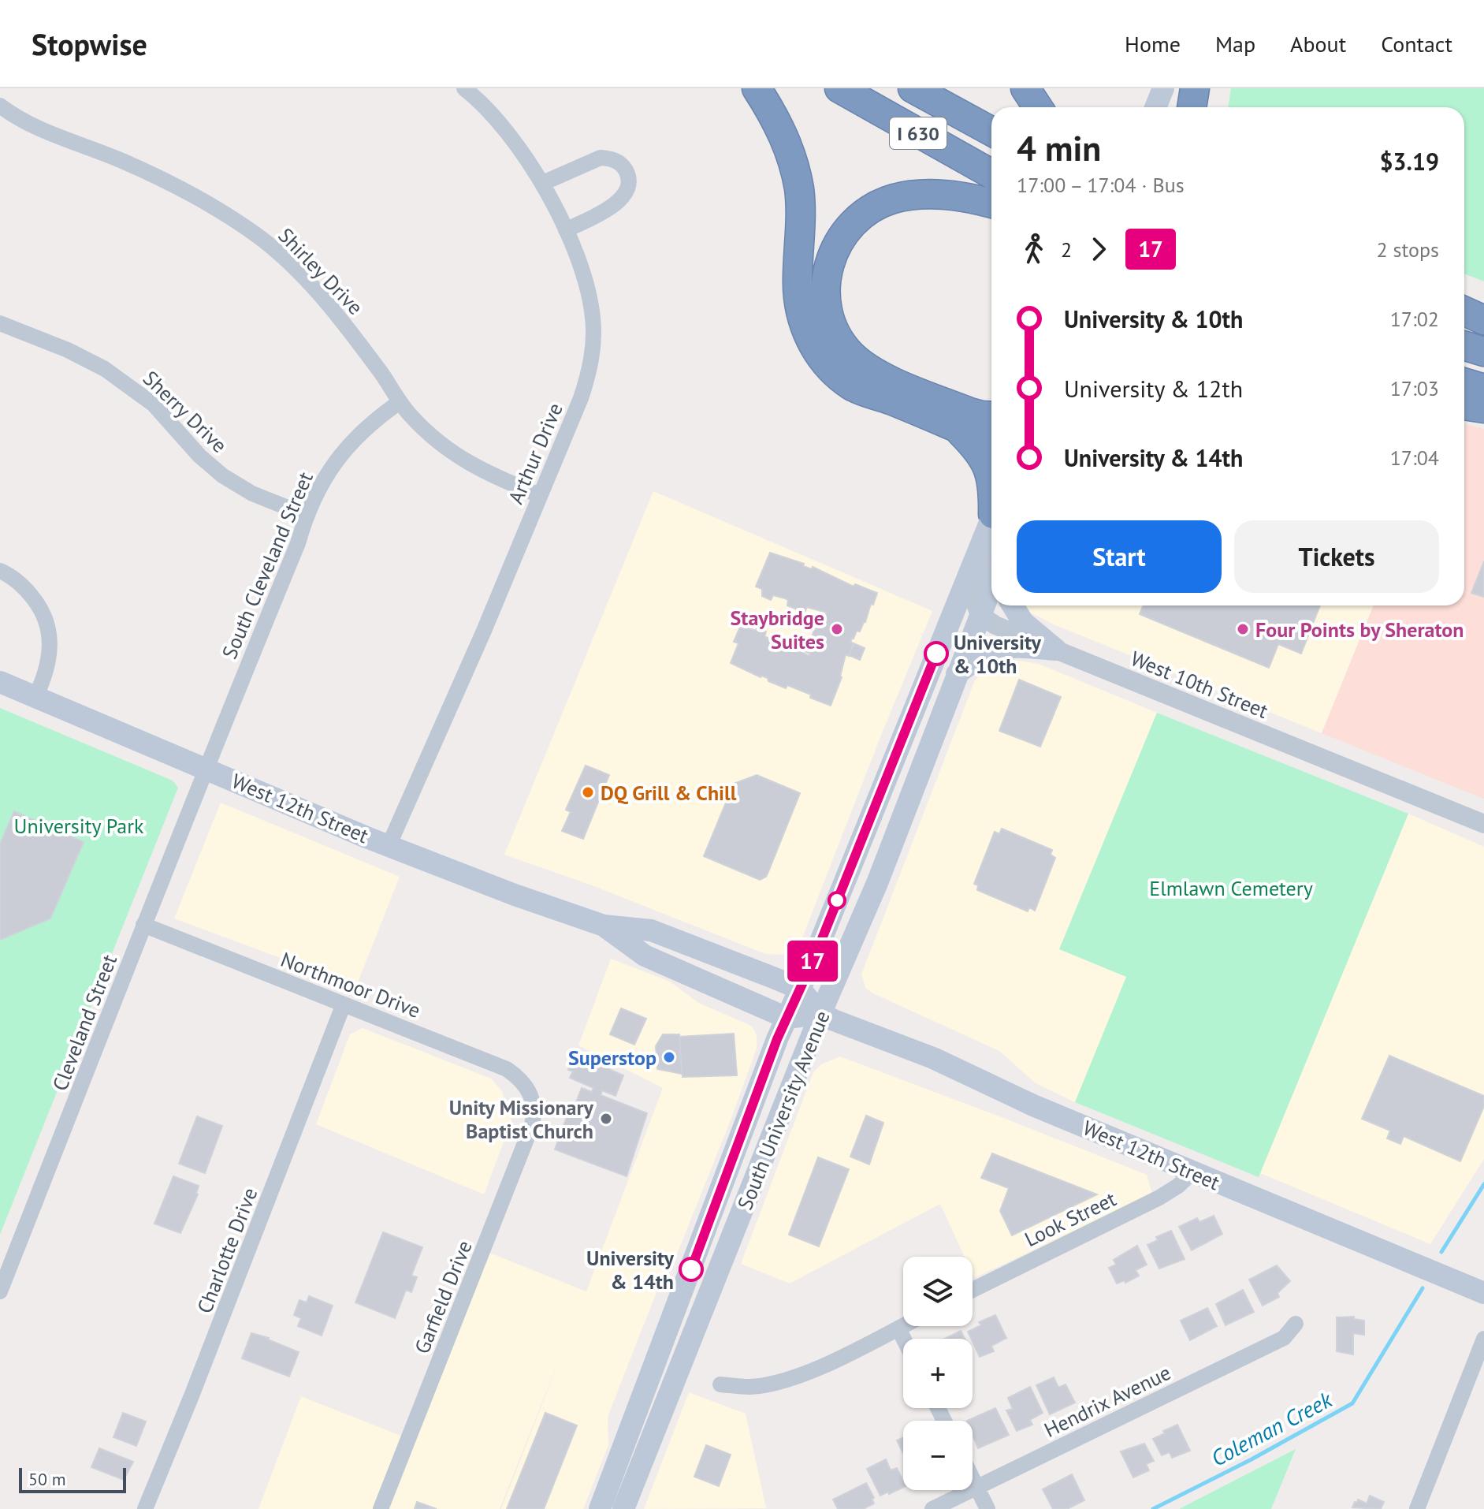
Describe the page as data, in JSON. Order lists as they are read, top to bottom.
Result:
{
  "streets": {
    "highway": ["I 630"],
    "main road": ["West 12th Street", "South University Avenue"],
    "street": [
      "Shirley Drive",
      "Sherry Drive",
      "Arthur Drive",
      "South Cleveland Street",
      "West 10th Street",
      "Northmoor Drive",
      "Cleveland Street",
      "Look Street",
      "Charlotte Drive",
      "Garfield Drive",
      "Hendrix Avenue"
    ]
  },
  "crossings": [
    ["Shirley Drive", "Arthur Drive"],
    ["Shirley Drive", "South Cleveland Street"],
    ["Sherry Drive", "South Cleveland Street"],
    ["Arthur Drive", "West 12th Street"],
    ["South Cleveland Street", "West 12th Street"],
    ["South Cleveland Street", "Cleveland Street"],
    ["West 10th Street", "South University Avenue"],
    ["West 12th Street", "Cleveland Street"],
    ["West 12th Street", "South University Avenue"],
    ["West 12th Street", "Look Street"],
    ["Northmoor Drive", "Cleveland Street"],
    ["Northmoor Drive", "Charlotte Drive"],
    ["Northmoor Drive", "Garfield Drive"]
  ],
  "water": ["Coleman Creek"],
  "parks": ["University Park", "Elmlawn Cemetery"],
  "places": [
    "Staybridge Suites",
    "Four Points by Sheraton",
    "University & 10th",
    "DQ Grill & Chill",
    "Superstop",
    "Unity Missionary Baptist Church",
    "University & 14th"
  ],
  "lines": ["bus line 17"],
  "scale_bar": "50 m",
  "page": {
    "header": "Stopwise",
    "nav": [
      "Home",
      "Map",
      "About",
      "Contact"
    ],
    "on_map": "17",
    "heading": ["4 min", "17:00 – 17:04 · Bus", "$3.19"],
    "legs": ["2", "17", "2 stops"],
    "list": [
      {
        "name": "University & 10th",
        "value": "17:02"
      },
      {
        "name": "University & 12th",
        "value": "17:03"
      },
      {
        "name": "University & 14th",
        "value": "17:04"
      }
    ],
    "buttons": ["Start", "Tickets"],
    "map_buttons": ["+", "−"],
    "scale": "50 m"
  }
}
